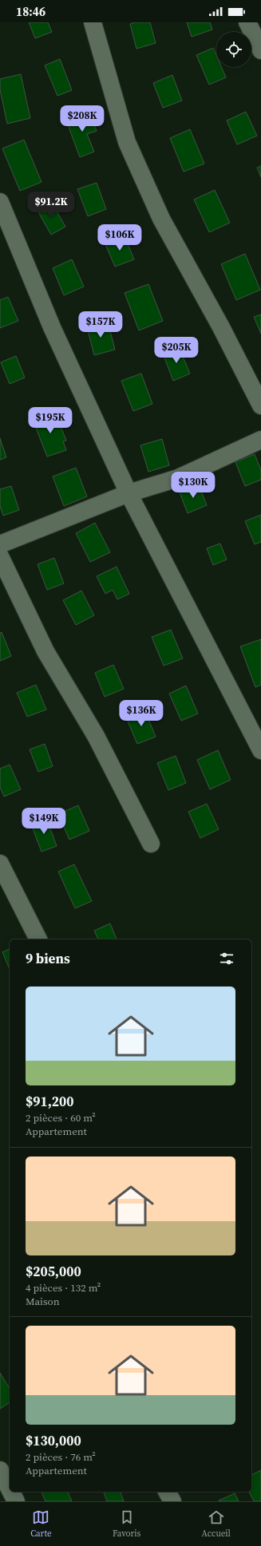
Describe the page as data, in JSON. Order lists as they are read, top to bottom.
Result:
{
  "page": {
    "status": "18:46",
    "price": [
      "$208K",
      "$91.2K",
      "$106K",
      "$157K",
      "$205K",
      "$195K",
      "$130K",
      "$136K",
      "$149K"
    ],
    "heading": "9 biens",
    "list": [
      {
        "name": "$91,200",
        "note": "2 pièces · 60 m² · Appartement"
      },
      {
        "name": "$205,000",
        "note": "4 pièces · 132 m² · Maison"
      },
      {
        "name": "$130,000",
        "note": "2 pièces · 76 m² · Appartement"
      }
    ],
    "tabs": ["Carte", "Favoris", "Accueil"]
  }
}
